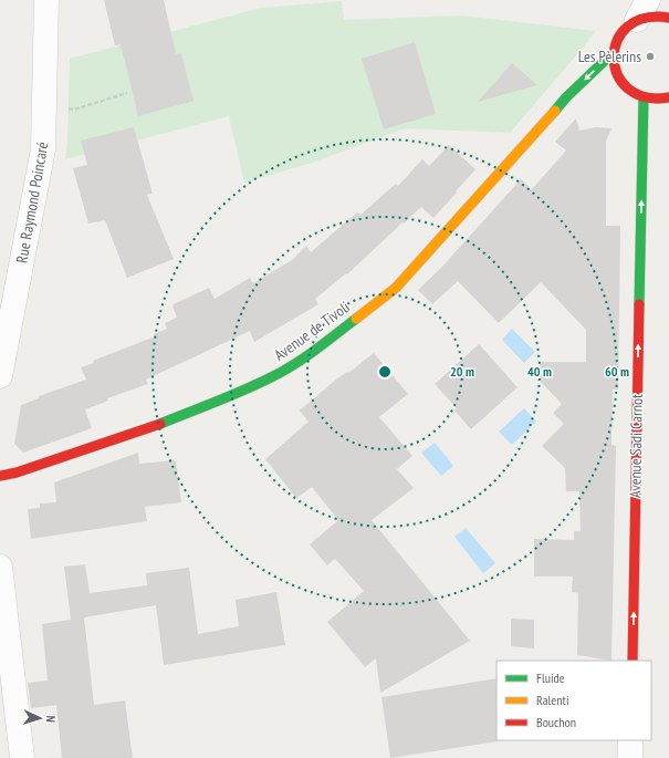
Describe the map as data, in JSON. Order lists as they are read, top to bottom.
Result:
{
  "streets": {
    "street": ["Rue Raymond Poincaré", "Avenue de Tivoli", "Avenue Sadi Carnot"]
  },
  "one_way": ["Avenue Sadi Carnot"],
  "places": ["Les Pèlerins"],
  "legend": ["Fluide", "Ralenti", "Bouchon"],
  "north": "right",
  "rings": ["20 m", "40 m", "60 m"]
}
